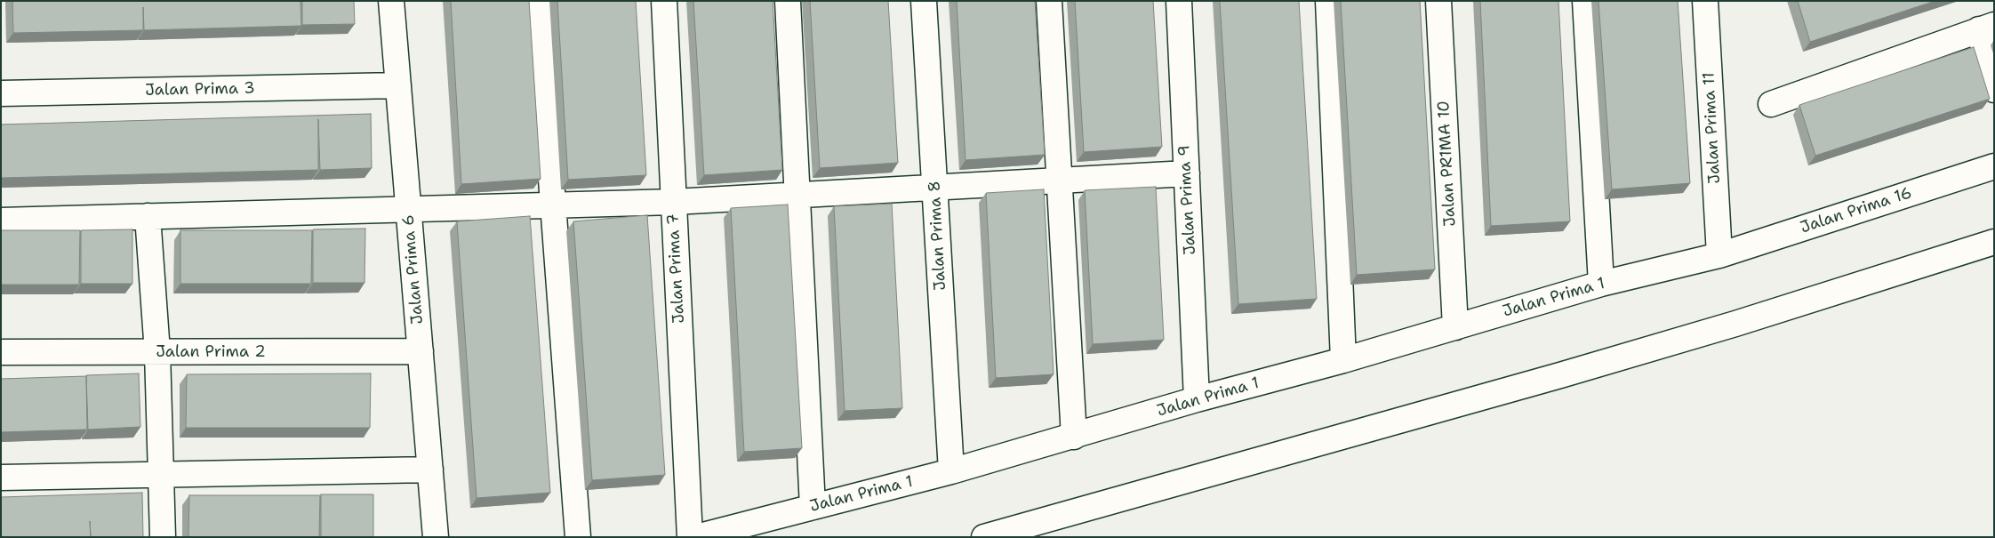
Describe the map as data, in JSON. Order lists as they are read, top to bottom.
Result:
{
  "streets": {
    "street": [
      "Jalan Prima 3",
      "Jalan Prima 11",
      "Jalan PR1MA 10",
      "Jalan Prima 9",
      "Jalan Prima 16",
      "Jalan Prima 8",
      "Jalan Prima 7",
      "Jalan Prima 6",
      "Jalan Prima 1",
      "Jalan Prima 2"
    ]
  },
  "crossings": [
    ["Jalan Prima 3", "Jalan Prima 6"],
    ["Jalan Prima 11", "Jalan Prima 16"],
    ["Jalan Prima 11", "Jalan Prima 1"],
    ["Jalan PR1MA 10", "Jalan Prima 1"],
    ["Jalan Prima 9", "Jalan Prima 1"],
    ["Jalan Prima 16", "Jalan Prima 1"],
    ["Jalan Prima 8", "Jalan Prima 1"],
    ["Jalan Prima 6", "Jalan Prima 2"]
  ]
}
